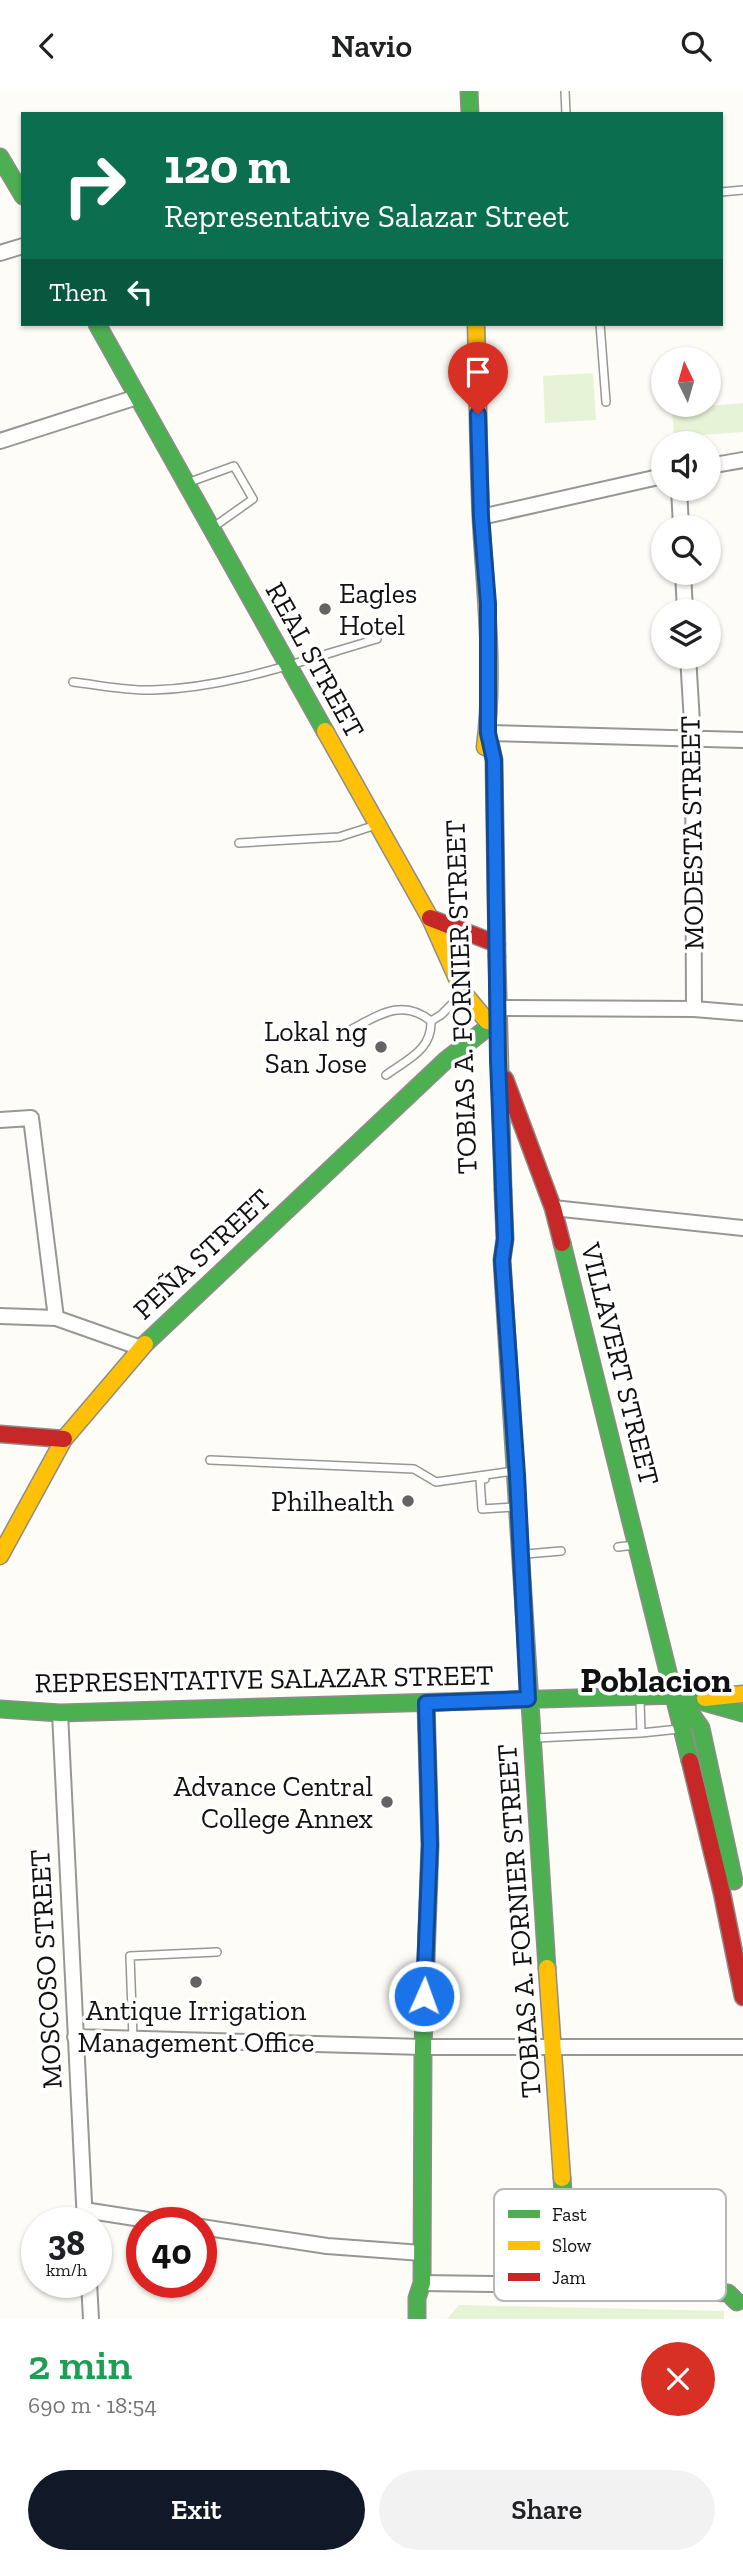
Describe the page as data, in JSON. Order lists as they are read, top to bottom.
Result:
{
  "streets": {
    "main road": [
      "REAL STREET",
      "TOBIAS A. FORNIER STREET",
      "PEÑA STREET",
      "VILLAVERT STREET",
      "REPRESENTATIVE SALAZAR STREET"
    ],
    "street": ["MODESTA STREET", "MOSCOSO STREET"]
  },
  "crossings": [
    ["REAL STREET", "TOBIAS A. FORNIER STREET"],
    ["REAL STREET", "PEÑA STREET"],
    ["TOBIAS A. FORNIER STREET", "PEÑA STREET"],
    ["TOBIAS A. FORNIER STREET", "VILLAVERT STREET"],
    ["TOBIAS A. FORNIER STREET", "REPRESENTATIVE SALAZAR STREET"],
    ["VILLAVERT STREET", "REPRESENTATIVE SALAZAR STREET"],
    ["REPRESENTATIVE SALAZAR STREET", "MOSCOSO STREET"]
  ],
  "districts": ["Poblacion"],
  "places": [
    "Eagles Hotel",
    "Lokal ng San Jose",
    "Philhealth",
    "Advance Central College Annex",
    "Antique Irrigation Management Office"
  ],
  "legend": ["Fast", "Slow", "Jam"],
  "north": "top",
  "page": {
    "header": "Navio",
    "turn": ["120 m", "Representative Salazar Street"],
    "then": "Then",
    "speed": "38 km/h",
    "limit": "40",
    "heading": ["2 min", "690 m · 18:54"],
    "buttons": ["Exit", "Share"]
  }
}
